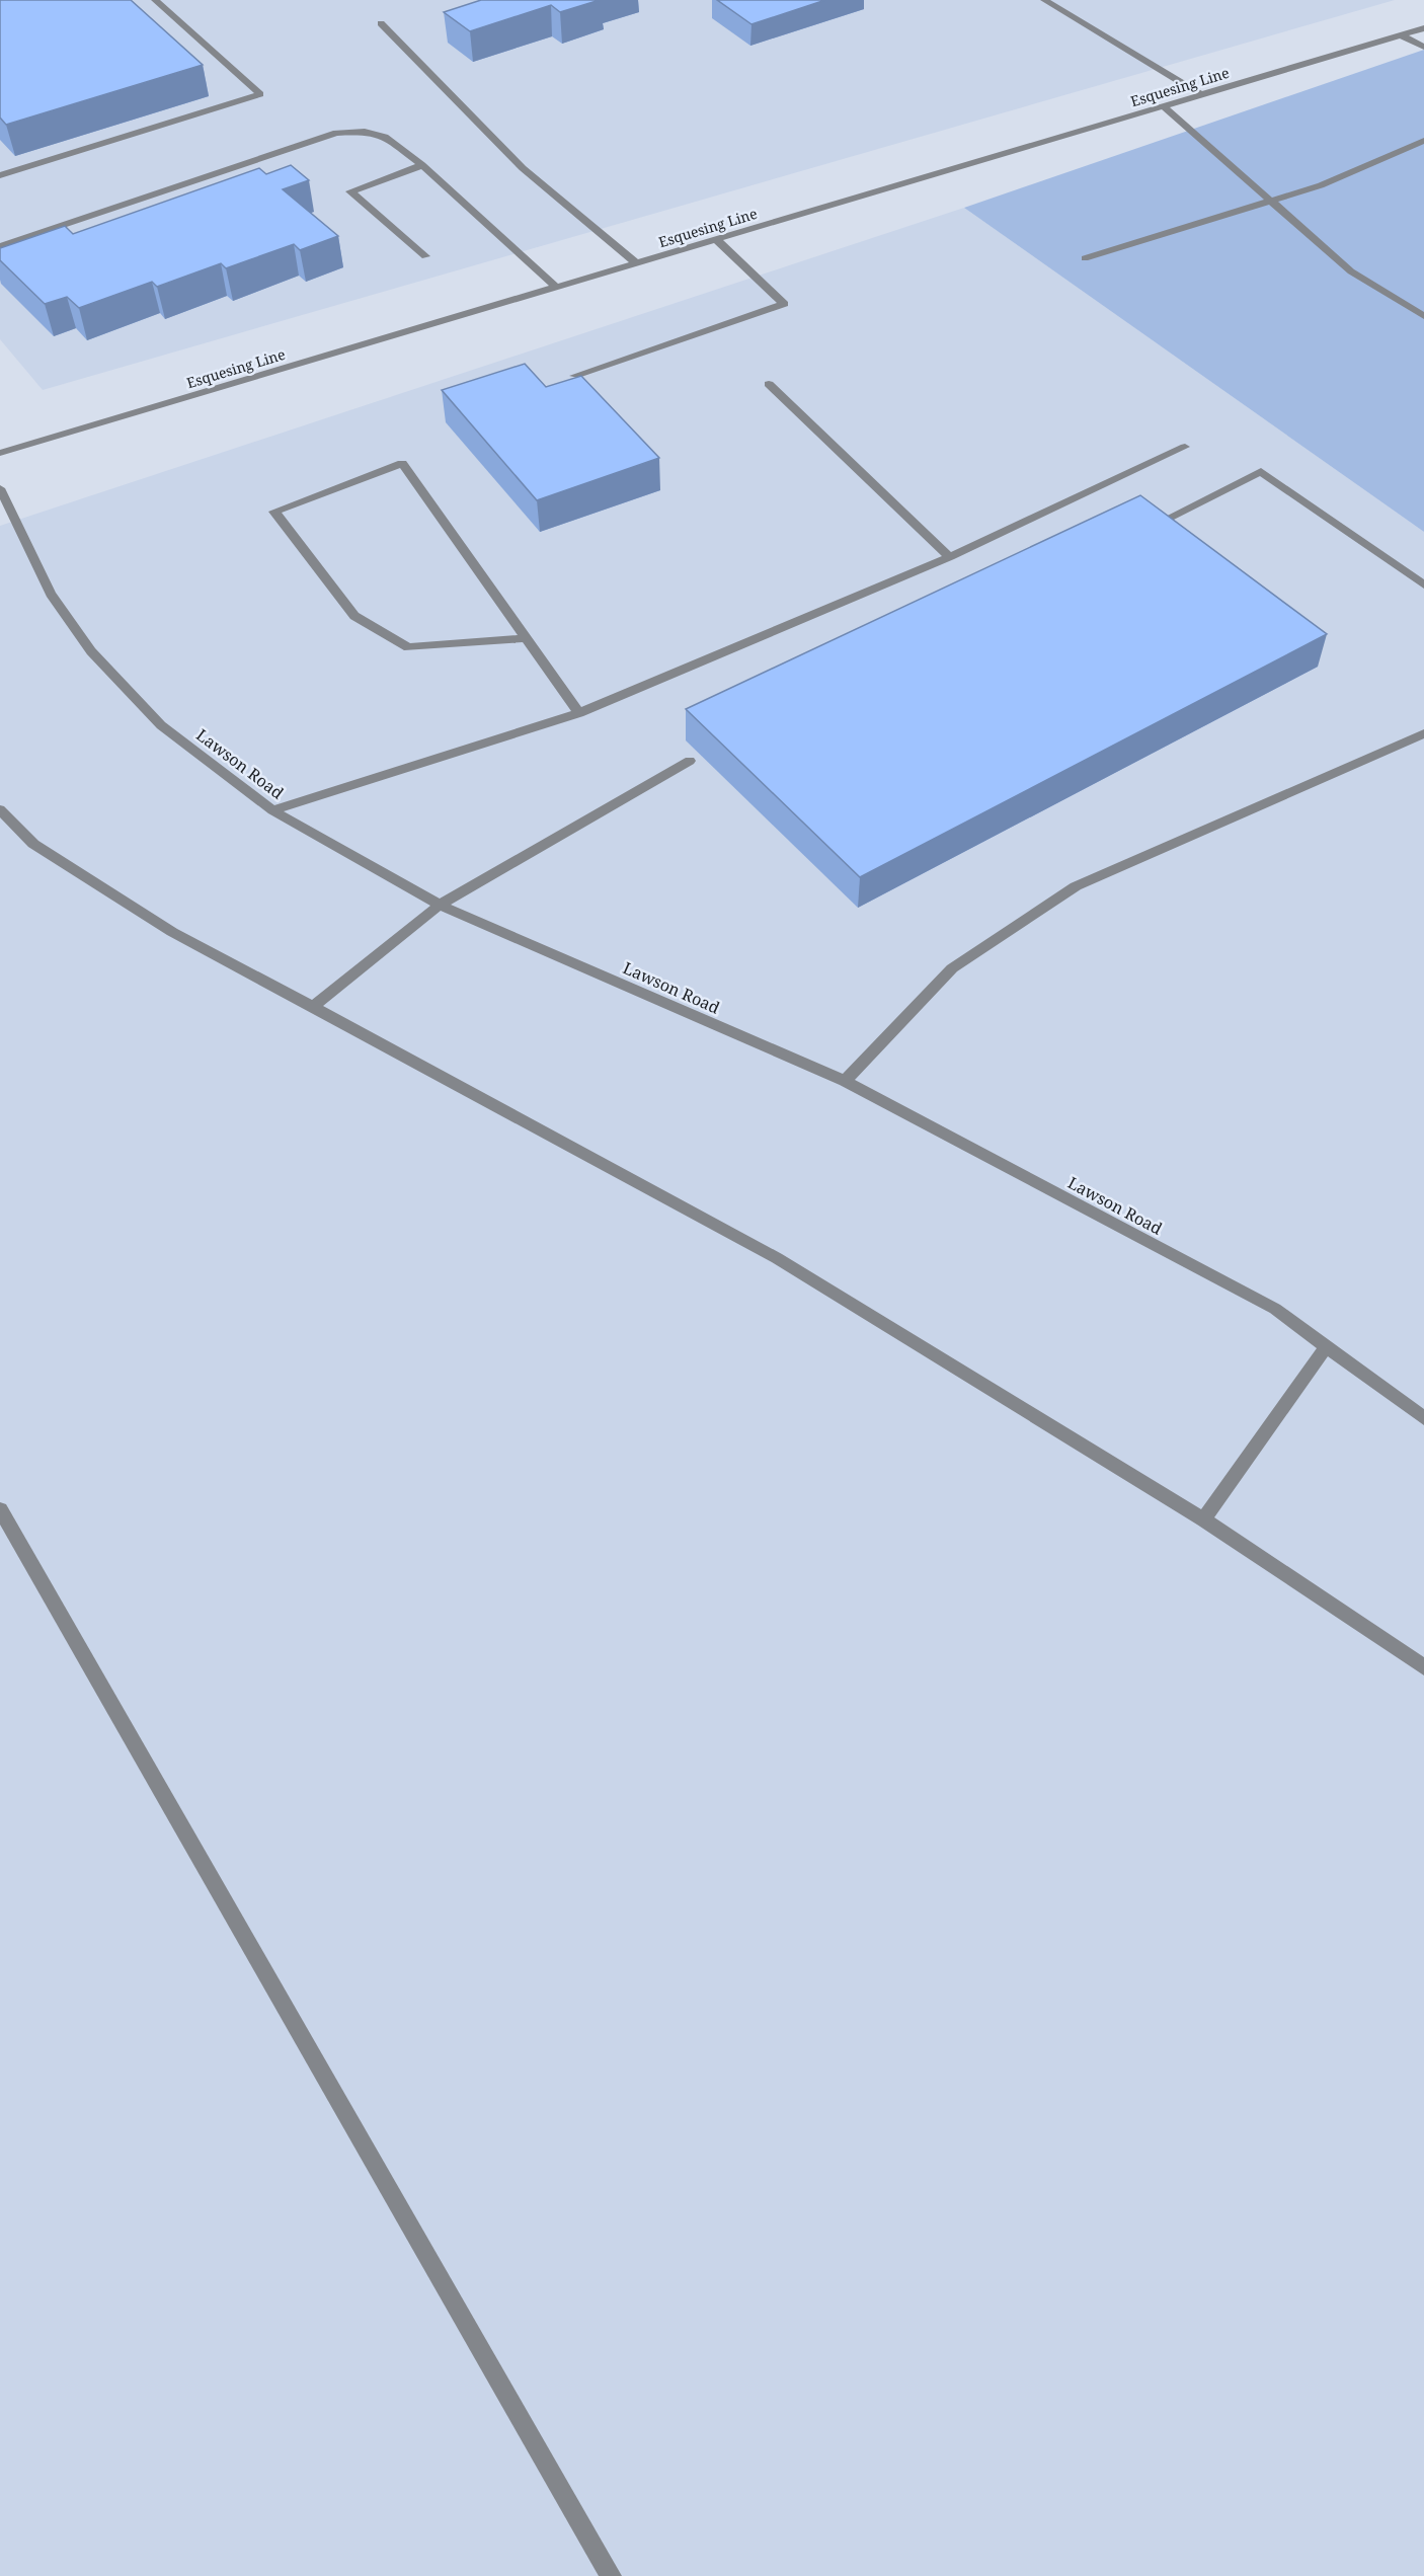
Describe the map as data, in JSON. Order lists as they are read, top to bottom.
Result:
{
  "streets": {
    "street": ["Esquesing Line", "Lawson Road"]
  }
}
